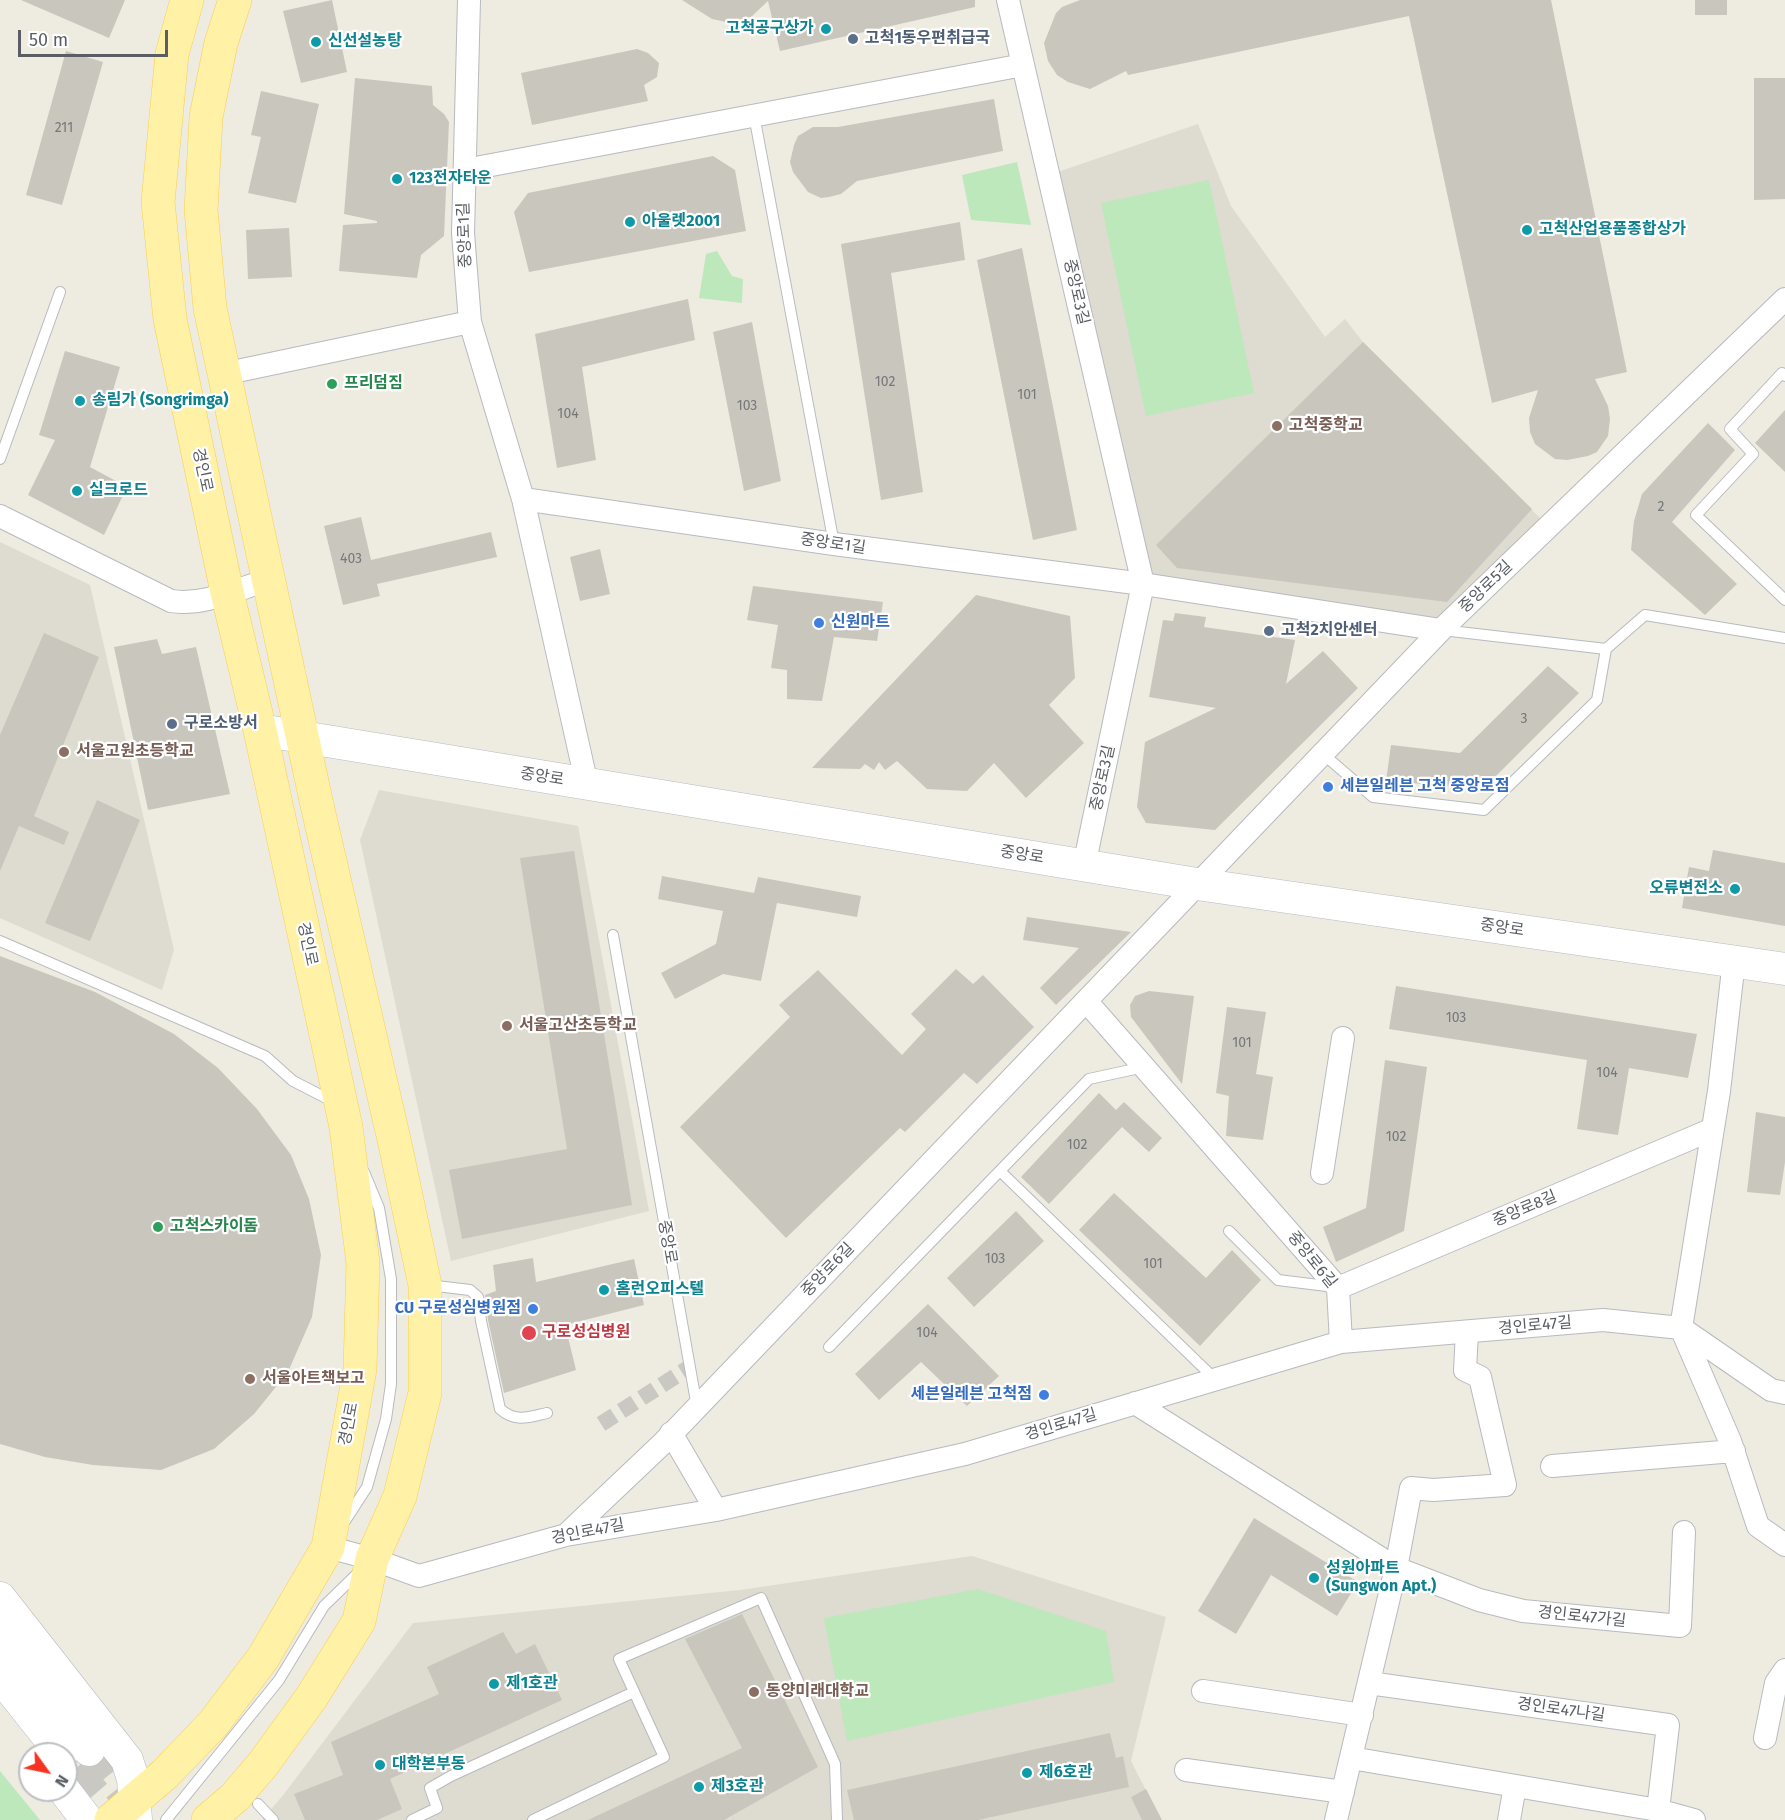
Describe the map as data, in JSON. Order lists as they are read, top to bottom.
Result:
{
  "streets": {
    "main road": ["경인로", "중앙로"],
    "street": [
      "중앙로1길",
      "중앙로3길",
      "중앙로5길",
      "중앙로8길",
      "중앙로6길",
      "경인로47길",
      "경인로47가길",
      "경인로47나길"
    ]
  },
  "crossings": [
    ["중앙로1길", "중앙로3길"],
    ["중앙로1길", "중앙로"],
    ["중앙로3길", "중앙로"],
    ["경인로", "중앙로"],
    ["경인로", "경인로47길"],
    ["중앙로5길", "중앙로"],
    ["중앙로5길", "중앙로6길"],
    ["중앙로", "중앙로6길"],
    ["중앙로8길", "중앙로6길"],
    ["중앙로6길", "경인로47길"],
    ["경인로47길", "경인로47가길"]
  ],
  "places": [
    "고척공구상가",
    "고척1동우편취급국",
    "신선설농탕",
    "123전자타운",
    "아울렛2001",
    "고척산업용품종합상가",
    "프리덤짐",
    "송림가 (Songrimga)",
    "고척중학교",
    "실크로드",
    "신원마트",
    "고척2치안센터",
    "구로소방서",
    "서울고원초등학교",
    "세븐일레븐 고척 중앙로점",
    "오류변전소",
    "서울고산초등학교",
    "고척스카이돔",
    "홈런오피스텔",
    "CU 구로성심병원점",
    "구로성심병원",
    "서울아트책보고",
    "세븐일레븐 고척점",
    "성원아파트 (Sungwon Apt.)",
    "제1호관",
    "동양미래대학교",
    "대학본부동",
    "제6호관",
    "제3호관"
  ],
  "house_numbers": [
    "211",
    "102",
    "101",
    "103",
    "104",
    "2",
    "403",
    "3",
    "103",
    "101",
    "104",
    "102",
    "102",
    "103",
    "101",
    "104"
  ],
  "scale_bar": "50 m",
  "north": "bottom right"
}
